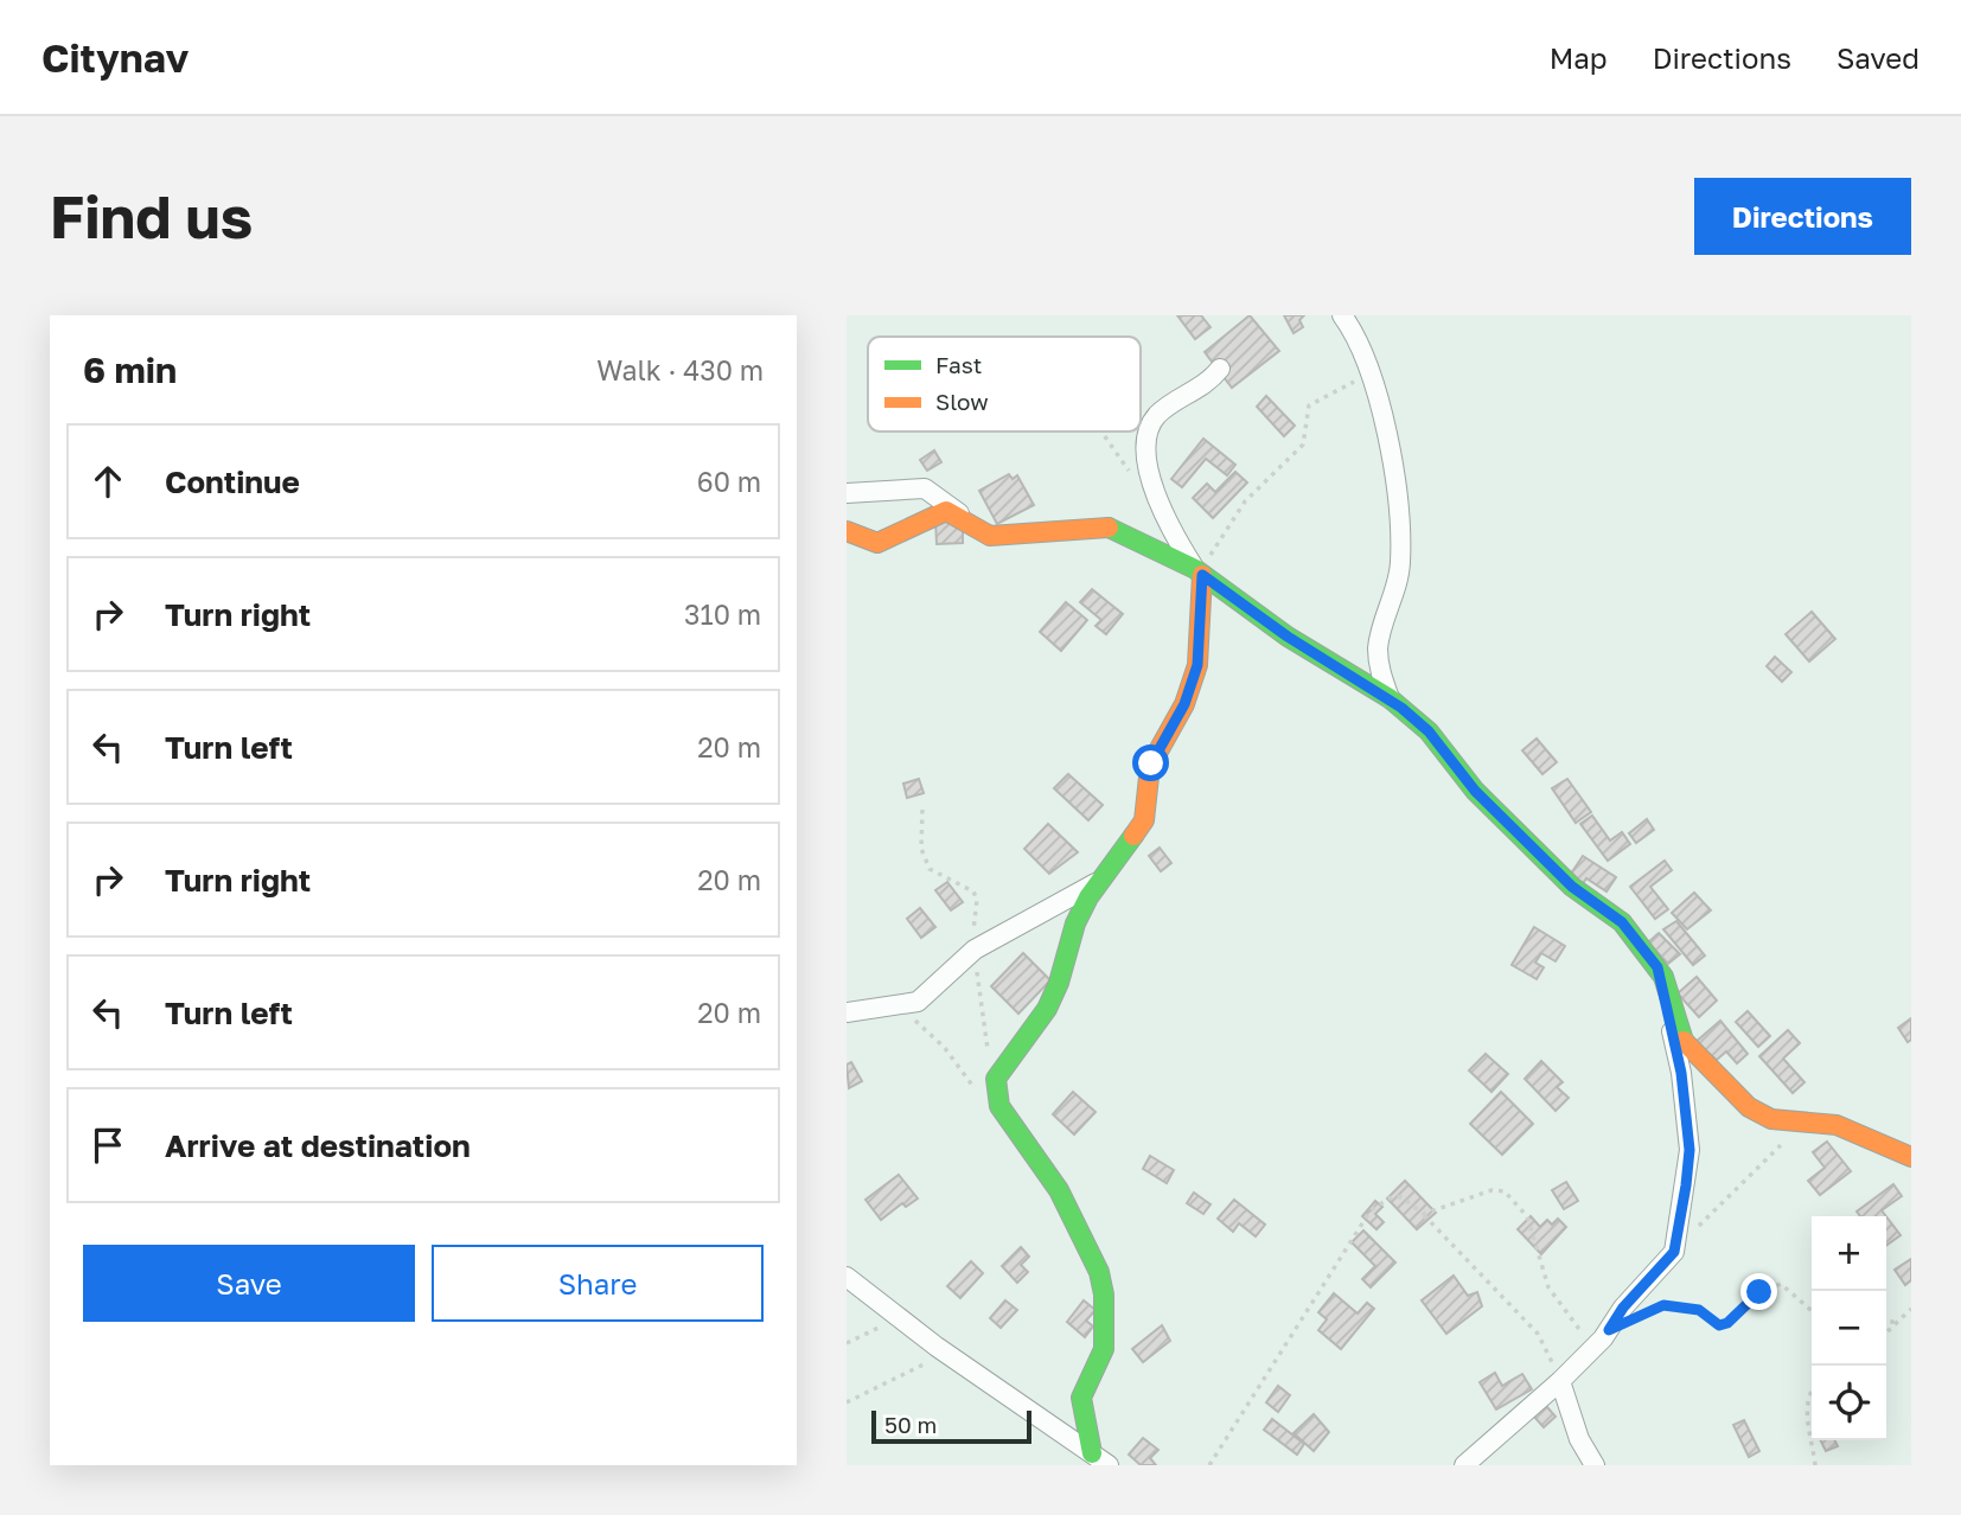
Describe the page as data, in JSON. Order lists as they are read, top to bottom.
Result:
{
  "legend": ["Fast", "Slow"],
  "scale_bar": "50 m",
  "page": {
    "header": "Citynav",
    "nav": ["Map", "Directions", "Saved"],
    "buttons": [
      "Directions",
      ["Save", "Share"]
    ],
    "title": "Find us",
    "heading": ["6 min", "Walk · 430 m"],
    "list": [
      ["Continue", "60 m"],
      ["Turn right", "310 m"],
      ["Turn left", "20 m"],
      ["Turn right", "20 m"],
      ["Turn left", "20 m"],
      "Arrive at destination"
    ],
    "map_buttons": ["+", "−"],
    "scale": "50 m"
  }
}
